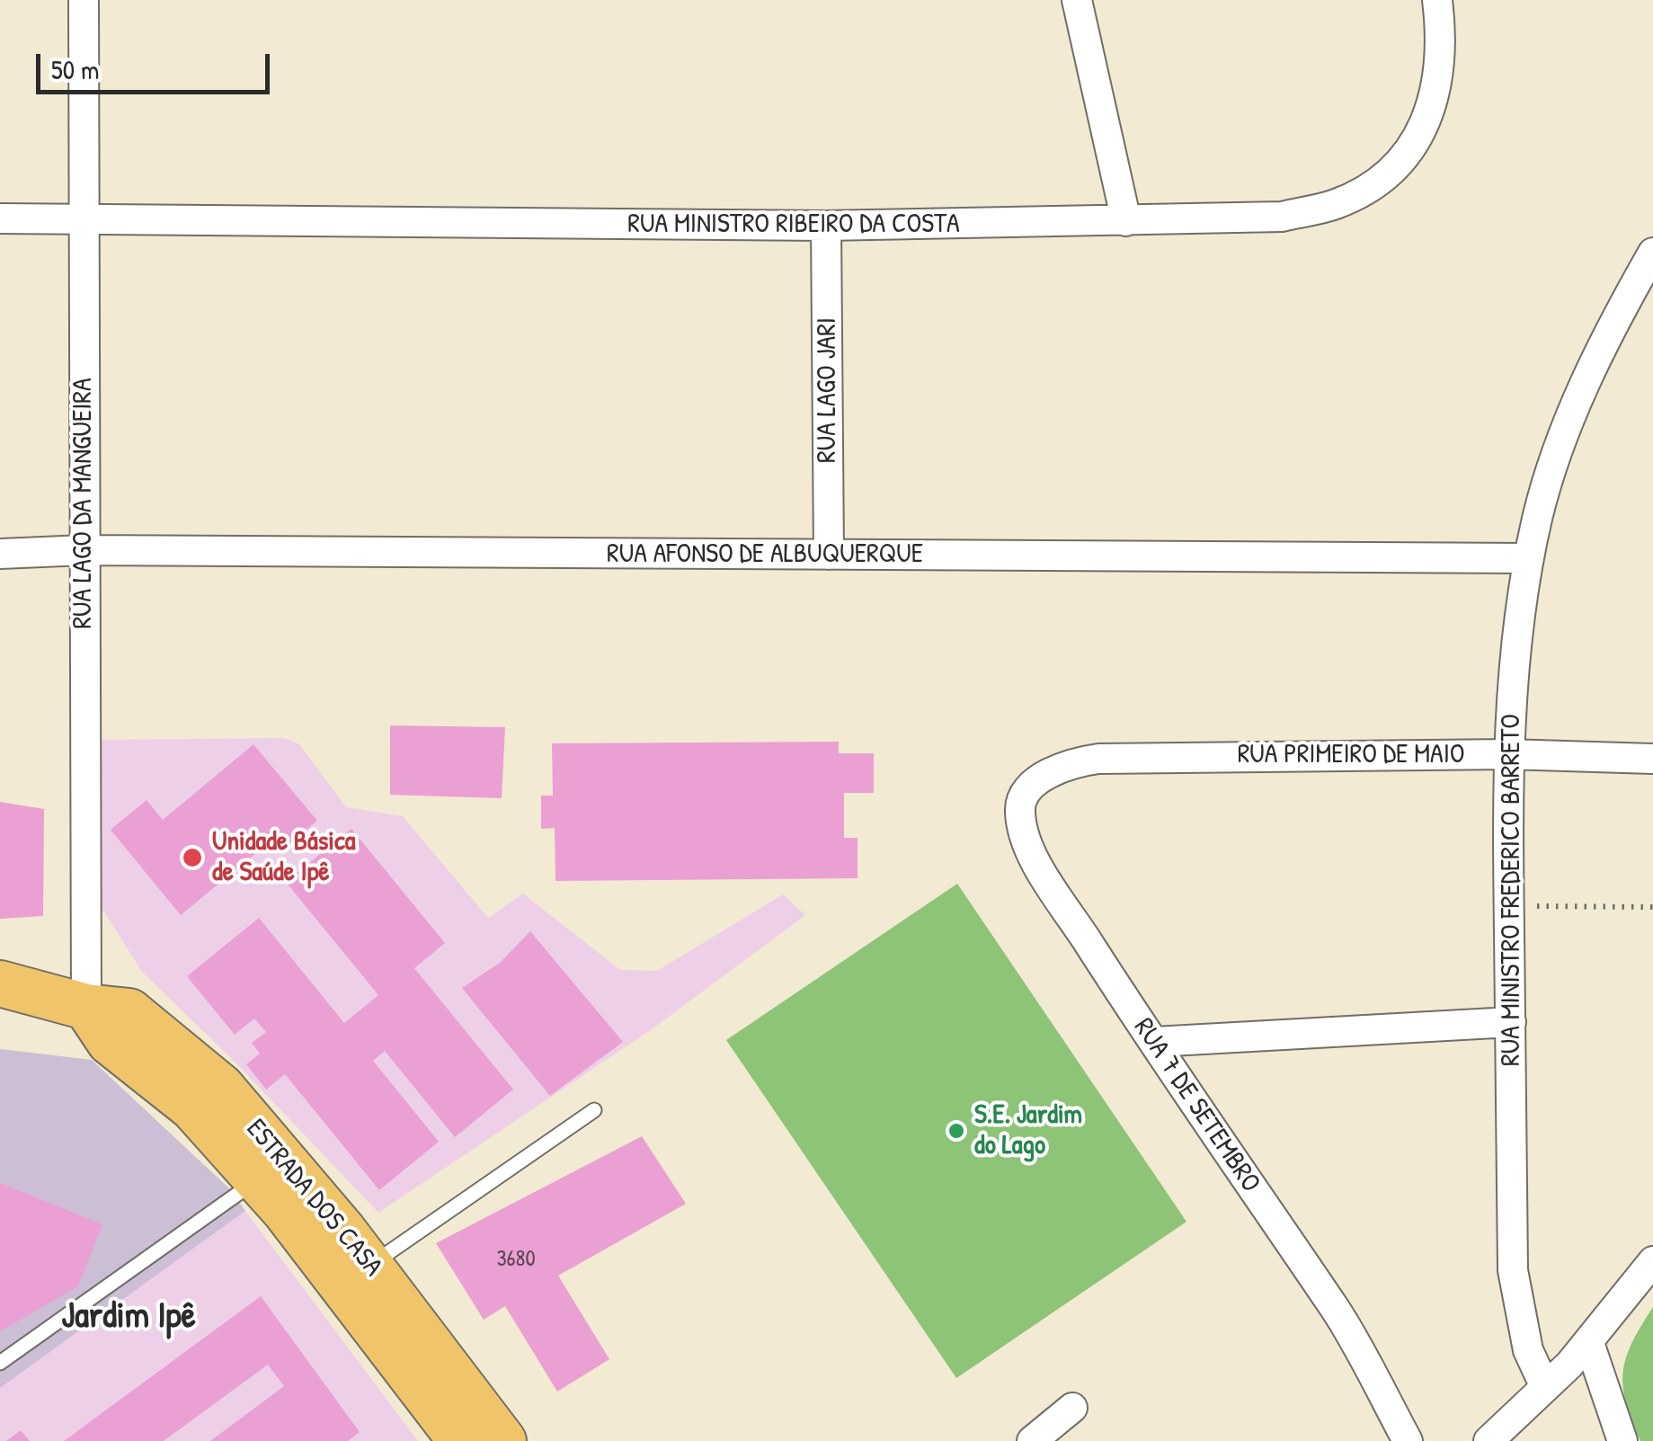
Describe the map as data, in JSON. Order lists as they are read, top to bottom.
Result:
{
  "streets": {
    "main road": ["ESTRADA DOS CASA"],
    "street": [
      "RUA MINISTRO RIBEIRO DA COSTA",
      "RUA LAGO JARI",
      "RUA LAGO DA MANGUEIRA",
      "RUA AFONSO DE ALBUQUERQUE",
      "RUA PRIMEIRO DE MAIO",
      "RUA MINISTRO FREDERICO BARRETO",
      "RUA 7 DE SETEMBRO"
    ]
  },
  "crossings": [
    ["RUA MINISTRO RIBEIRO DA COSTA", "RUA LAGO JARI"],
    ["RUA MINISTRO RIBEIRO DA COSTA", "RUA LAGO DA MANGUEIRA"],
    ["RUA LAGO JARI", "RUA AFONSO DE ALBUQUERQUE"],
    ["RUA LAGO DA MANGUEIRA", "RUA AFONSO DE ALBUQUERQUE"],
    ["RUA LAGO DA MANGUEIRA", "ESTRADA DOS CASA"],
    ["RUA AFONSO DE ALBUQUERQUE", "RUA MINISTRO FREDERICO BARRETO"],
    ["RUA PRIMEIRO DE MAIO", "RUA MINISTRO FREDERICO BARRETO"],
    ["RUA PRIMEIRO DE MAIO", "RUA 7 DE SETEMBRO"]
  ],
  "districts": ["Jardim Ipê"],
  "places": ["Unidade Básica de Saúde Ipê", "S.E. Jardim do Lago"],
  "house_numbers": ["3680"],
  "scale_bar": "50 m"
}
